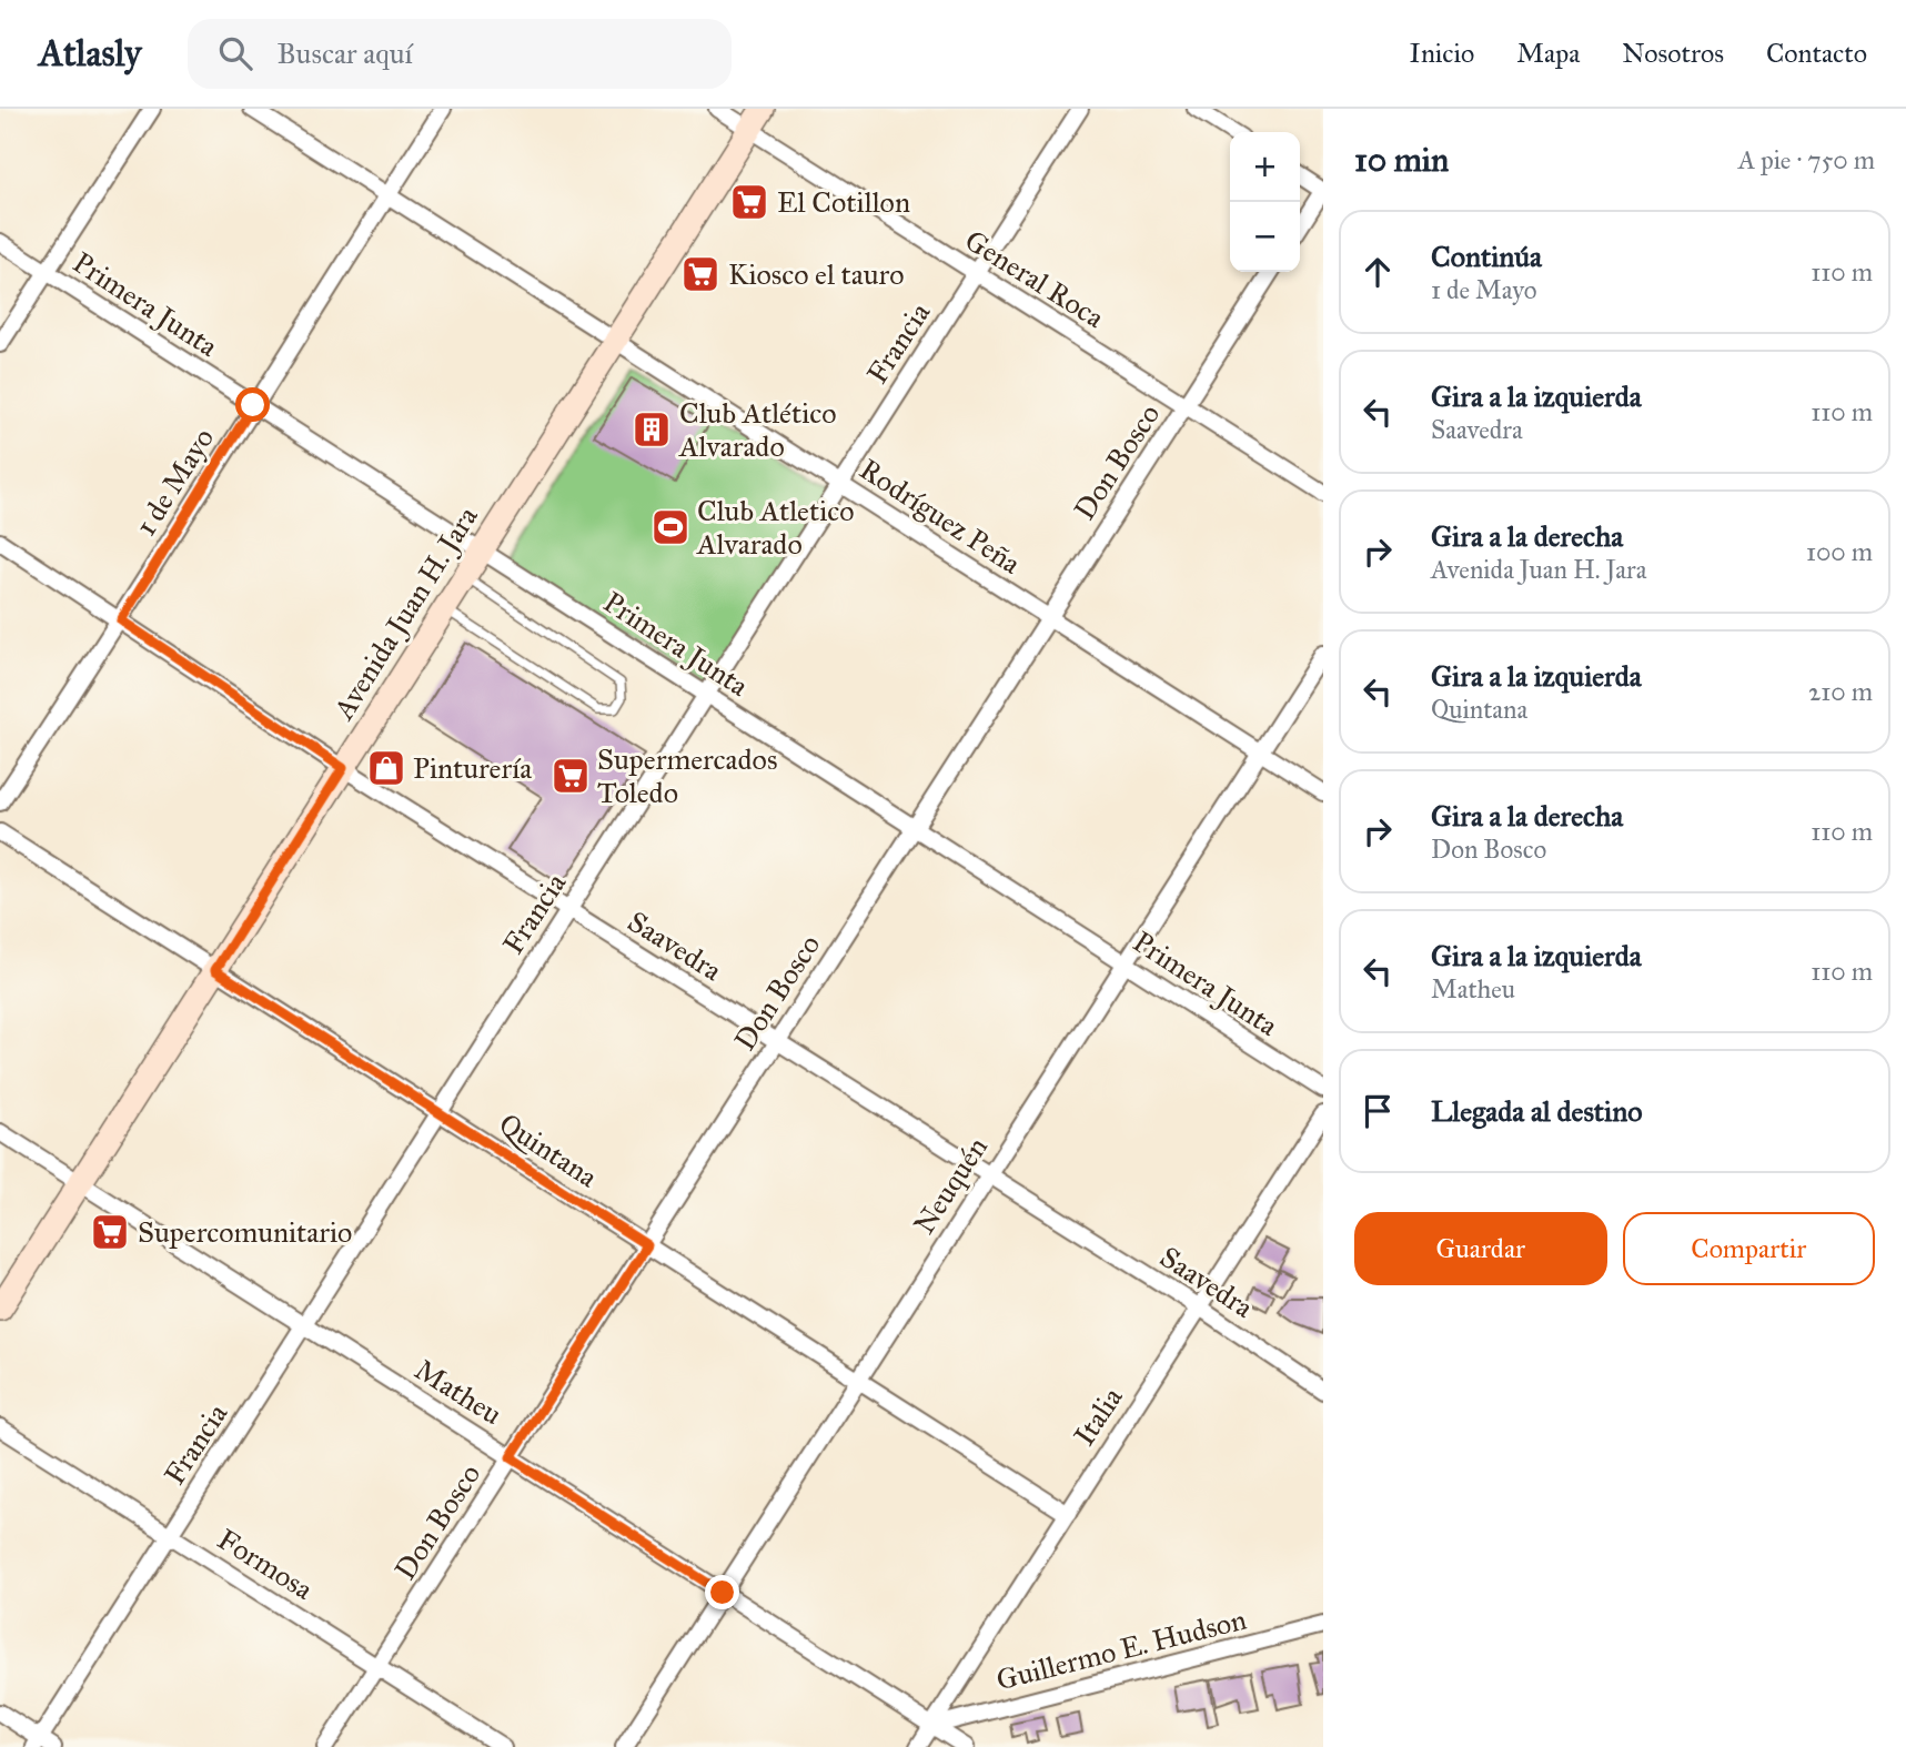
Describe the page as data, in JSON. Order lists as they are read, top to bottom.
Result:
{
  "streets": {
    "main road": ["Avenida Juan H. Jara"],
    "street": [
      "General Roca",
      "Primera Junta",
      "Francia",
      "Don Bosco",
      "1 de Mayo",
      "Rodríguez Peña",
      "Saavedra",
      "Quintana",
      "Neuquén",
      "Matheu",
      "Italia",
      "Formosa",
      "Guillermo E. Hudson"
    ]
  },
  "crossings": [
    ["General Roca", "Francia"],
    ["General Roca", "Don Bosco"],
    ["General Roca", "Avenida Juan H. Jara"],
    ["Primera Junta", "Francia"],
    ["Primera Junta", "Don Bosco"],
    ["Primera Junta", "1 de Mayo"],
    ["Primera Junta", "Avenida Juan H. Jara"],
    ["Primera Junta", "Neuquén"],
    ["Francia", "Rodríguez Peña"],
    ["Francia", "Saavedra"],
    ["Francia", "Quintana"],
    ["Francia", "Matheu"],
    ["Francia", "Formosa"],
    ["Don Bosco", "Rodríguez Peña"],
    ["Don Bosco", "Saavedra"],
    ["Don Bosco", "Quintana"],
    ["Don Bosco", "Matheu"],
    ["Don Bosco", "Formosa"],
    ["1 de Mayo", "Rodríguez Peña"],
    ["1 de Mayo", "Saavedra"],
    ["Rodríguez Peña", "Avenida Juan H. Jara"],
    ["Rodríguez Peña", "Neuquén"],
    ["Avenida Juan H. Jara", "Saavedra"],
    ["Avenida Juan H. Jara", "Quintana"],
    ["Avenida Juan H. Jara", "Matheu"],
    ["Saavedra", "Neuquén"],
    ["Saavedra", "Italia"],
    ["Quintana", "Neuquén"],
    ["Quintana", "Italia"],
    ["Neuquén", "Matheu"],
    ["Matheu", "Italia"],
    ["Matheu", "Guillermo E. Hudson"],
    ["Italia", "Guillermo E. Hudson"]
  ],
  "places": {
    "supermarket": [
      "El Cotillon",
      "Kiosco el tauro",
      "Supermercados Toledo",
      "Supercomunitario"
    ],
    "building": ["Club Atlético Alvarado"],
    "sports": ["Club Atletico Alvarado"],
    "shop": ["Pinturería"]
  },
  "page": {
    "header": "Atlasly",
    "search": "Buscar aquí",
    "nav": [
      "Inicio",
      "Mapa",
      "Nosotros",
      "Contacto"
    ],
    "heading": ["10 min", "A pie · 750 m"],
    "map_buttons": ["+", "−"],
    "list": [
      ["Continúa", "1 de Mayo", "110 m"],
      ["Gira a la izquierda", "Saavedra", "110 m"],
      ["Gira a la derecha", "Avenida Juan H. Jara", "100 m"],
      ["Gira a la izquierda", "Quintana", "210 m"],
      ["Gira a la derecha", "Don Bosco", "110 m"],
      ["Gira a la izquierda", "Matheu", "110 m"],
      "Llegada al destino"
    ],
    "buttons": ["Guardar", "Compartir"]
  }
}
